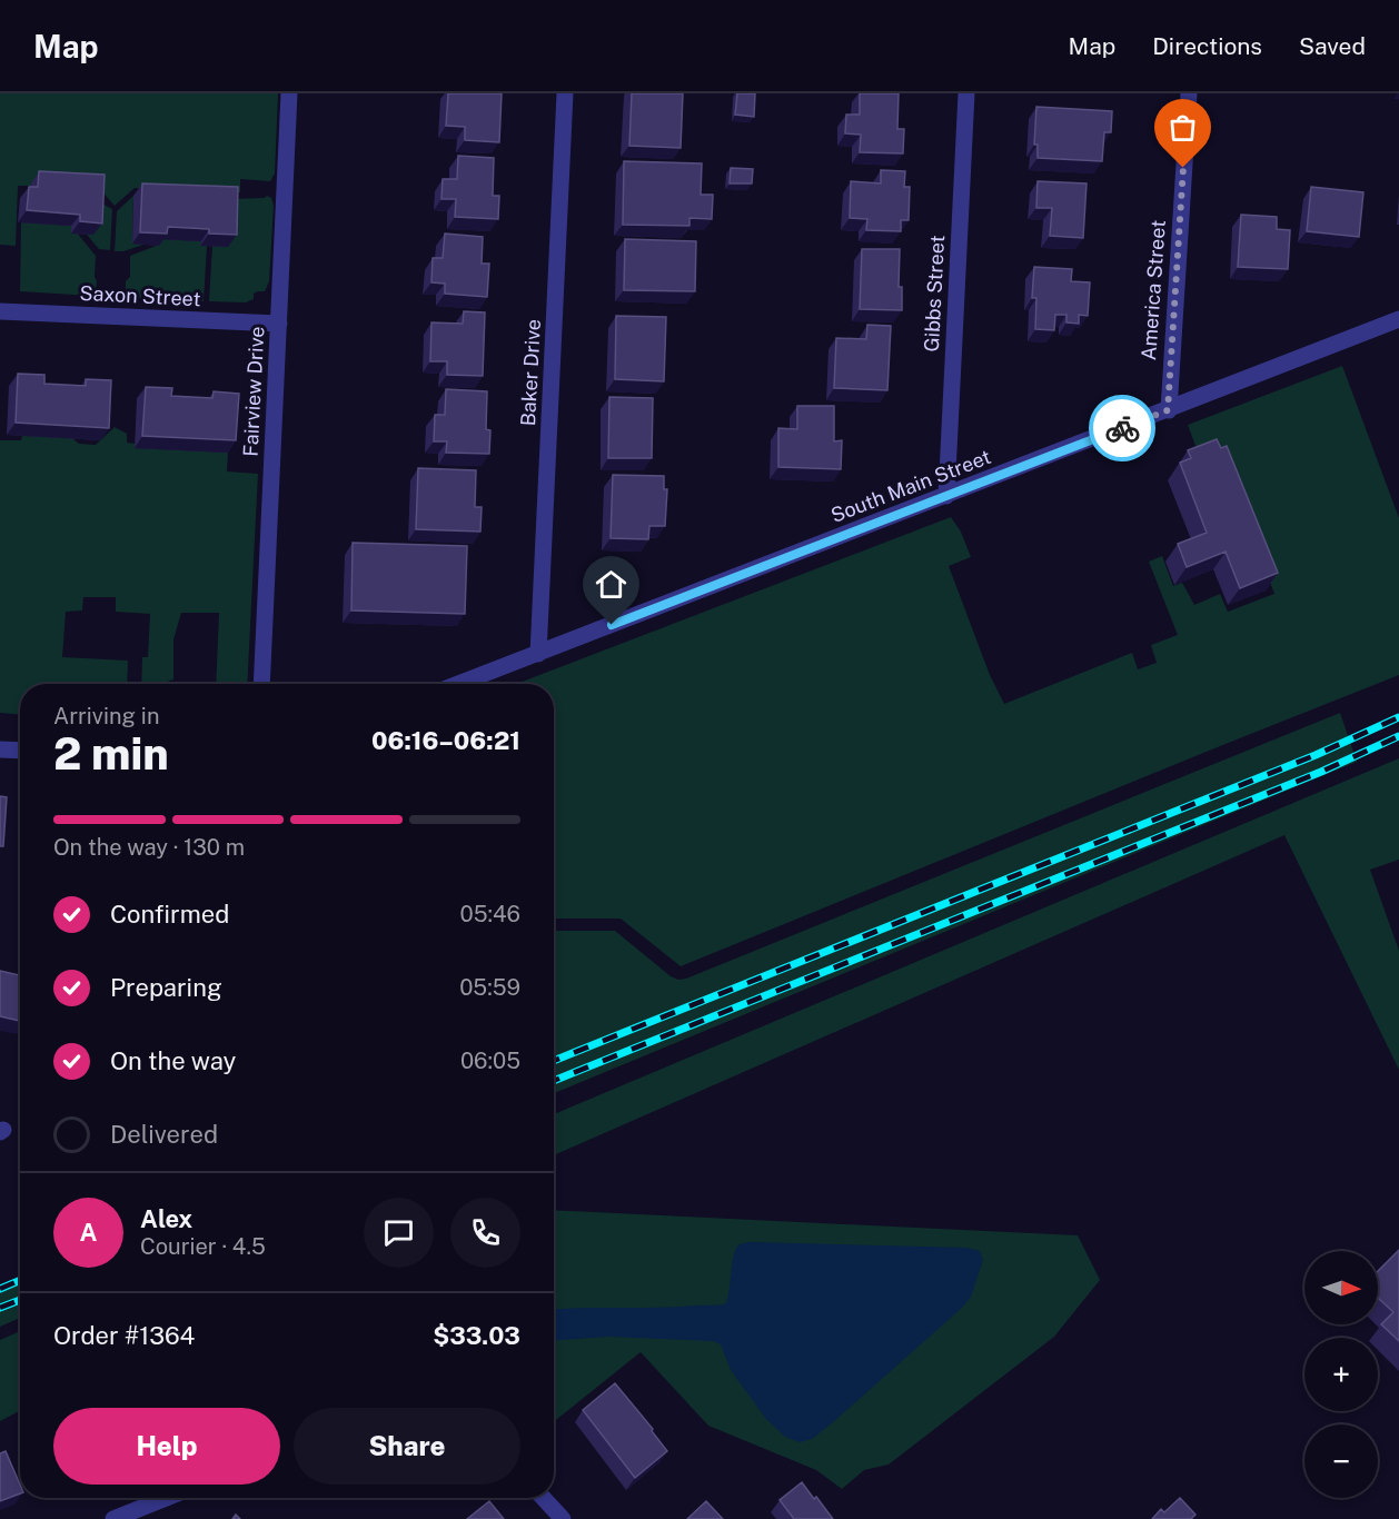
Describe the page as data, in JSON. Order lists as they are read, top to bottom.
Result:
{
  "streets": {
    "street": [
      "America Street",
      "Gibbs Street",
      "Saxon Street",
      "Baker Drive",
      "Fairview Drive",
      "South Main Street"
    ]
  },
  "crossings": [
    ["America Street", "South Main Street"],
    ["Gibbs Street", "South Main Street"],
    ["Saxon Street", "Fairview Drive"],
    ["Baker Drive", "South Main Street"]
  ],
  "north": "right",
  "page": {
    "header": "Map",
    "nav": ["Map", "Directions", "Saved"],
    "heading": ["2 min", "Arriving in", "06:16–06:21"],
    "panel": [
      "Alex",
      "Courier · 4.5",
      "Order #1364",
      "$33.03"
    ],
    "bar": "On the way · 130 m",
    "list": [
      ["Confirmed", "05:46"],
      ["Preparing", "05:59"],
      ["On the way", "06:05"],
      "Delivered"
    ],
    "round": "A",
    "map_buttons": ["+", "−"],
    "buttons": ["Help", "Share"]
  }
}
